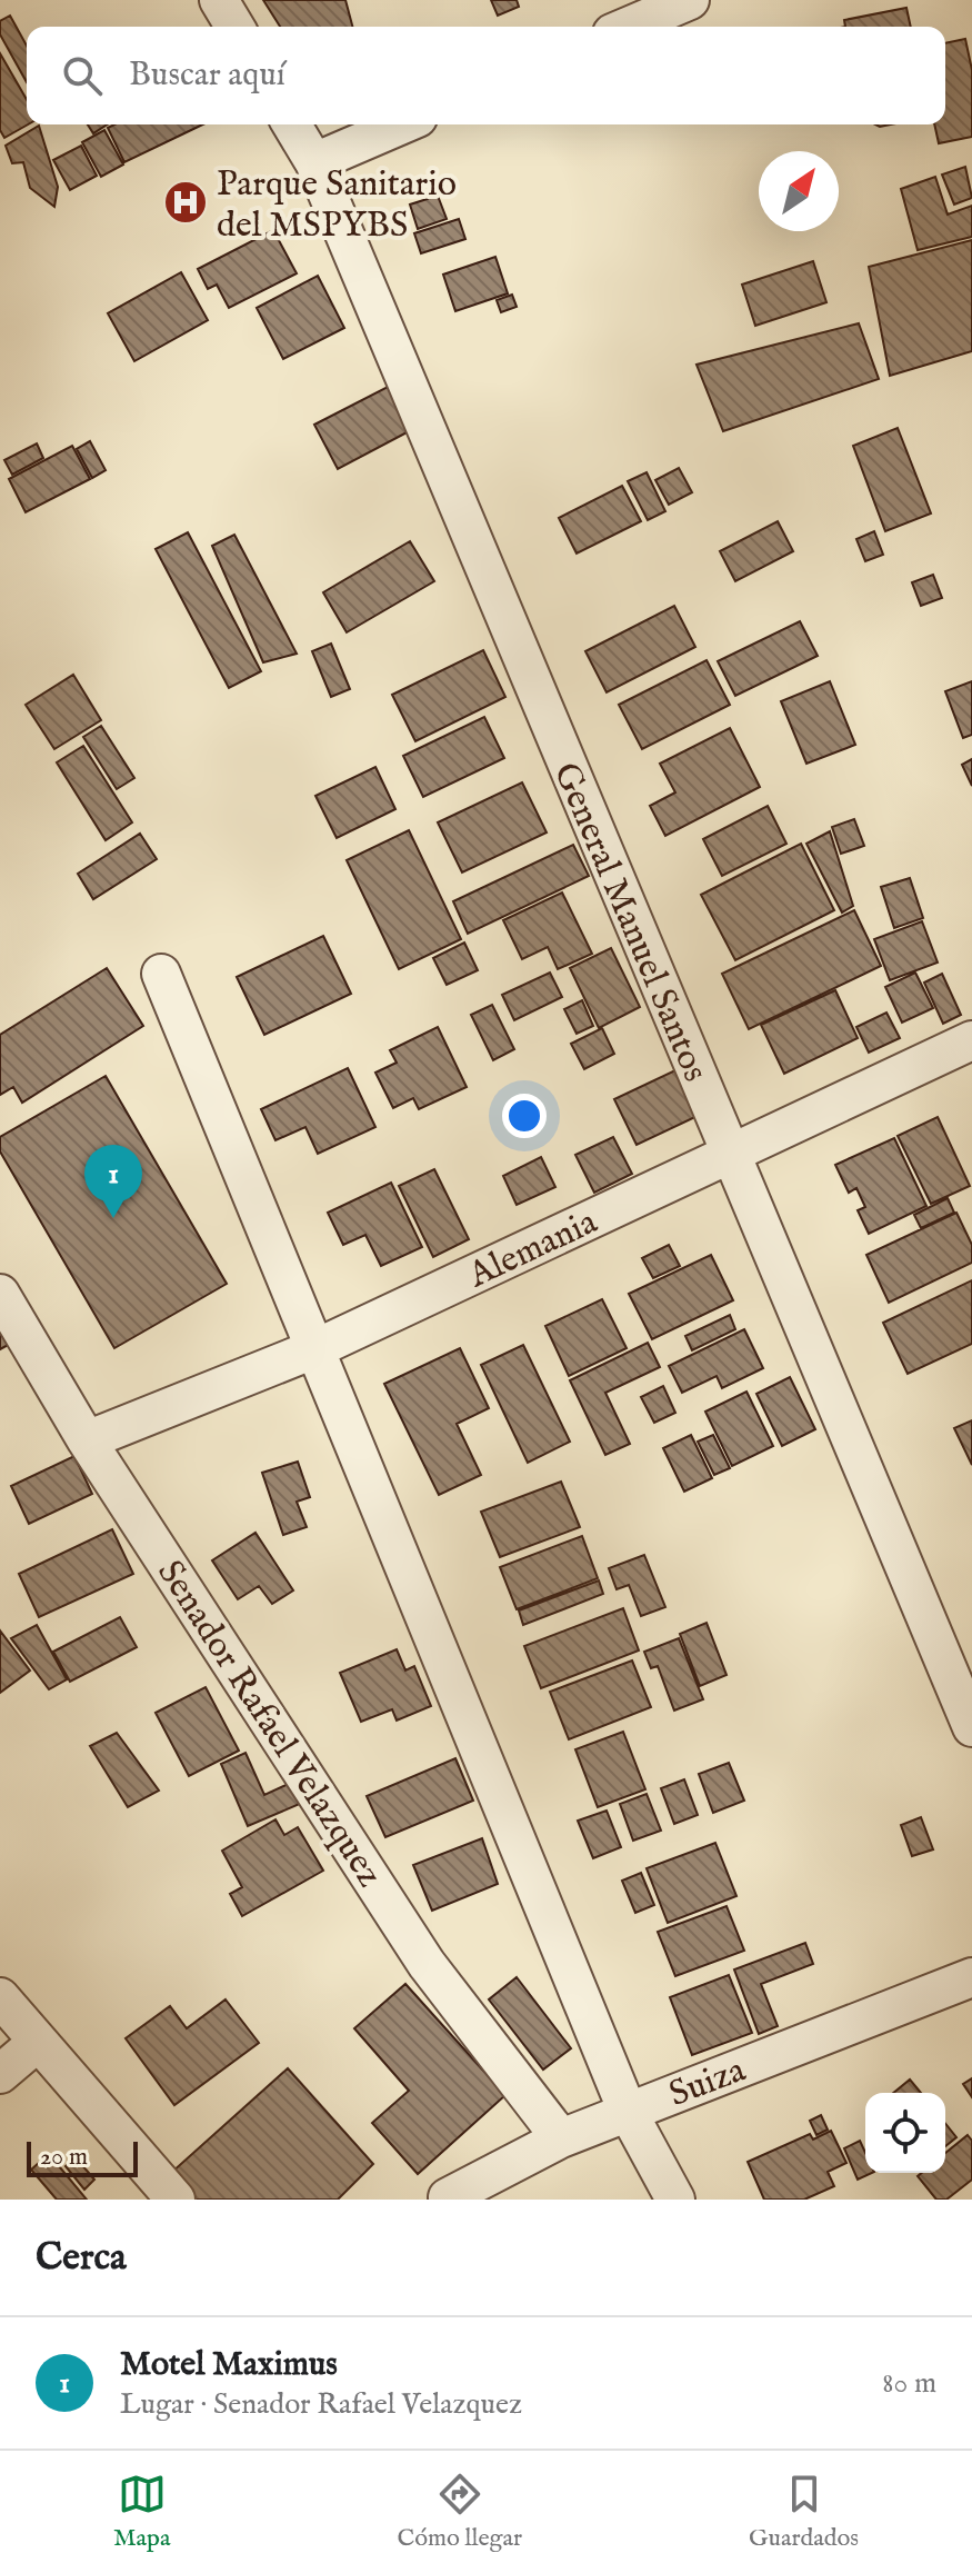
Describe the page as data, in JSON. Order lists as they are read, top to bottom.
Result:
{
  "streets": {
    "street": [
      "General Manuel Santos",
      "Alemania",
      "Senador Rafael Velazquez",
      "Suiza"
    ]
  },
  "crossings": [
    ["General Manuel Santos", "Alemania"],
    ["Alemania", "Senador Rafael Velazquez"],
    ["Senador Rafael Velazquez", "Suiza"]
  ],
  "places": {
    "hospital": ["Parque Sanitario del MSPYBS"]
  },
  "scale_bar": "20 m",
  "north": "top right",
  "page": {
    "search": "Buscar aquí",
    "pins": "1",
    "scale": "20 m",
    "heading": "Cerca",
    "list": [
      {
        "mark": "1",
        "name": "Motel Maximus",
        "note": "Lugar · Senador Rafael Velazquez",
        "value": "80 m"
      }
    ],
    "nav": ["Mapa", "Cómo llegar", "Guardados"]
  }
}
